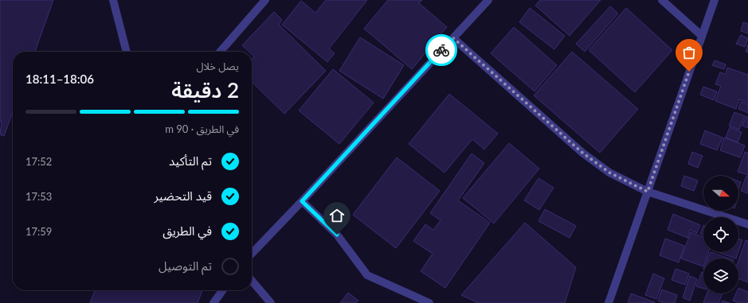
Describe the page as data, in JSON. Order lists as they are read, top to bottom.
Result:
{
  "north": "right",
  "page": {
    "heading": ["2 دقيقة", "يصل خلال", "18:06–18:11"],
    "bar": "في الطريق · 90 m",
    "list": [
      ["تم التأكيد", "17:52"],
      ["قيد التحضير", "17:53"],
      ["في الطريق", "17:59"],
      "تم التوصيل"
    ]
  }
}
